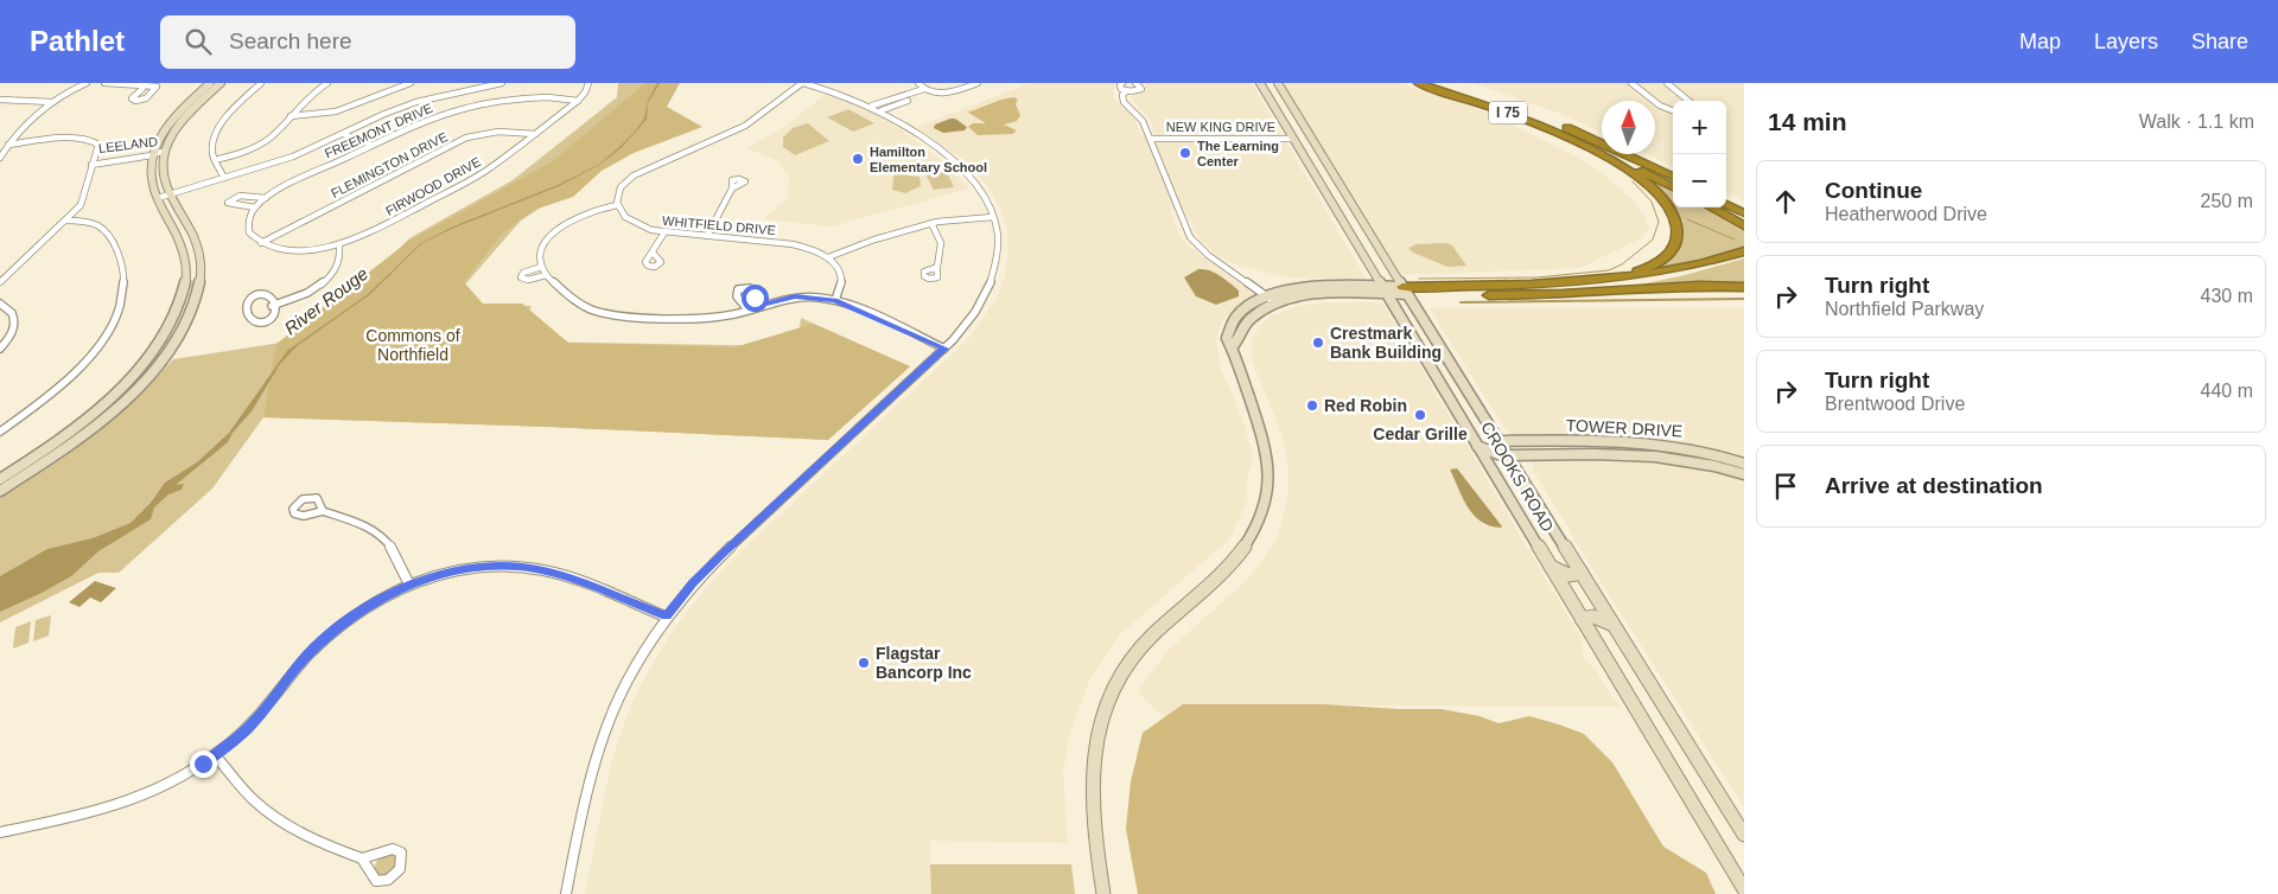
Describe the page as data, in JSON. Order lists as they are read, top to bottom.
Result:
{
  "streets": {
    "highway": ["I 75"],
    "main road": ["TOWER DRIVE", "CROOKS ROAD"],
    "street": [
      "NEW KING DRIVE",
      "FREEMONT DRIVE",
      "LEELAND",
      "FLEMINGTON DRIVE",
      "FIRWOOD DRIVE",
      "WHITFIELD DRIVE"
    ]
  },
  "crossings": [
    ["NEW KING DRIVE", "CROOKS ROAD"],
    ["FREEMONT DRIVE", "FIRWOOD DRIVE"],
    ["FLEMINGTON DRIVE", "FIRWOOD DRIVE"],
    ["TOWER DRIVE", "CROOKS ROAD"]
  ],
  "water": ["River Rouge"],
  "parks": ["Commons of Northfield"],
  "places": [
    "The Learning Center",
    "Hamilton Elementary School",
    "Crestmark Bank Building",
    "Red Robin",
    "Cedar Grille",
    "Flagstar Bancorp Inc"
  ],
  "north": "top",
  "page": {
    "header": "Pathlet",
    "search": "Search here",
    "nav": ["Map", "Layers", "Share"],
    "heading": ["14 min", "Walk · 1.1 km"],
    "map_buttons": ["+", "−"],
    "list": [
      ["Continue", "Heatherwood Drive", "250 m"],
      ["Turn right", "Northfield Parkway", "430 m"],
      ["Turn right", "Brentwood Drive", "440 m"],
      "Arrive at destination"
    ]
  }
}
